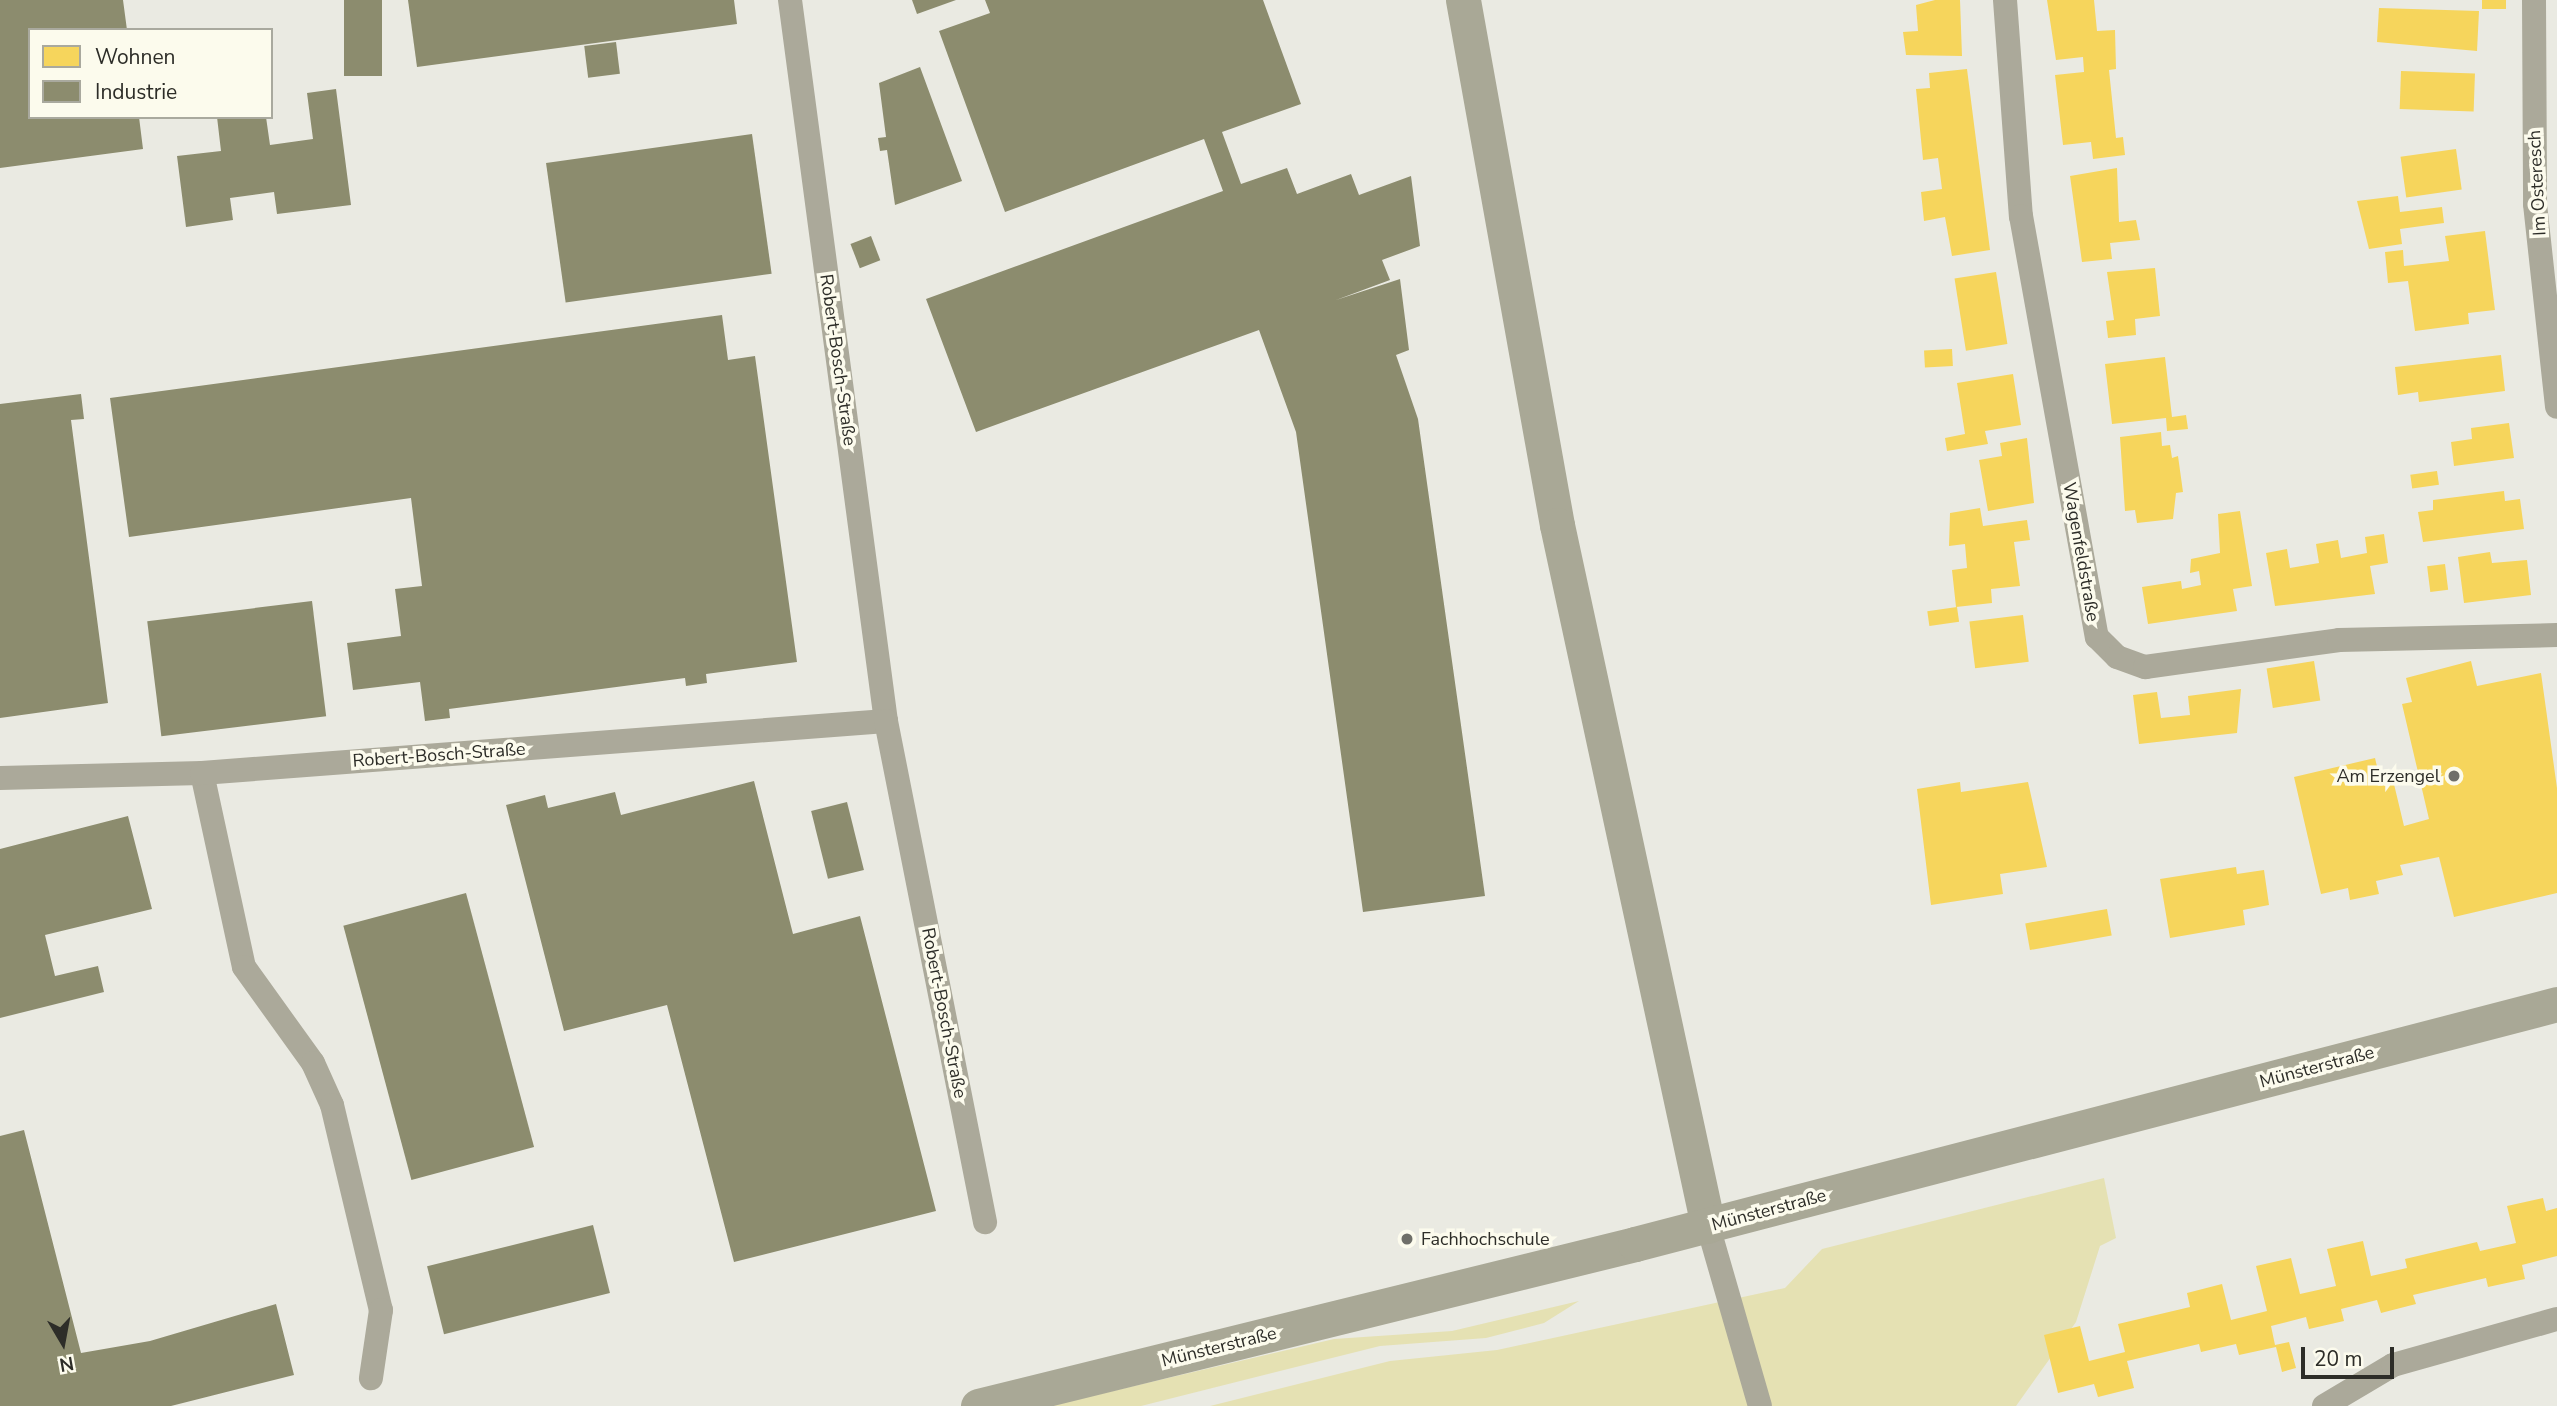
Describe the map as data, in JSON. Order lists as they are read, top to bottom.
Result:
{
  "streets": {
    "main road": ["Münsterstraße"],
    "street": ["Im Osteresch", "Robert-Bosch-Straße", "Wagenfeldstraße"]
  },
  "places": ["Am Erzengel", "Fachhochschule"],
  "legend": ["Wohnen", "Industrie"],
  "scale_bar": "20 m",
  "north": "bottom"
}
